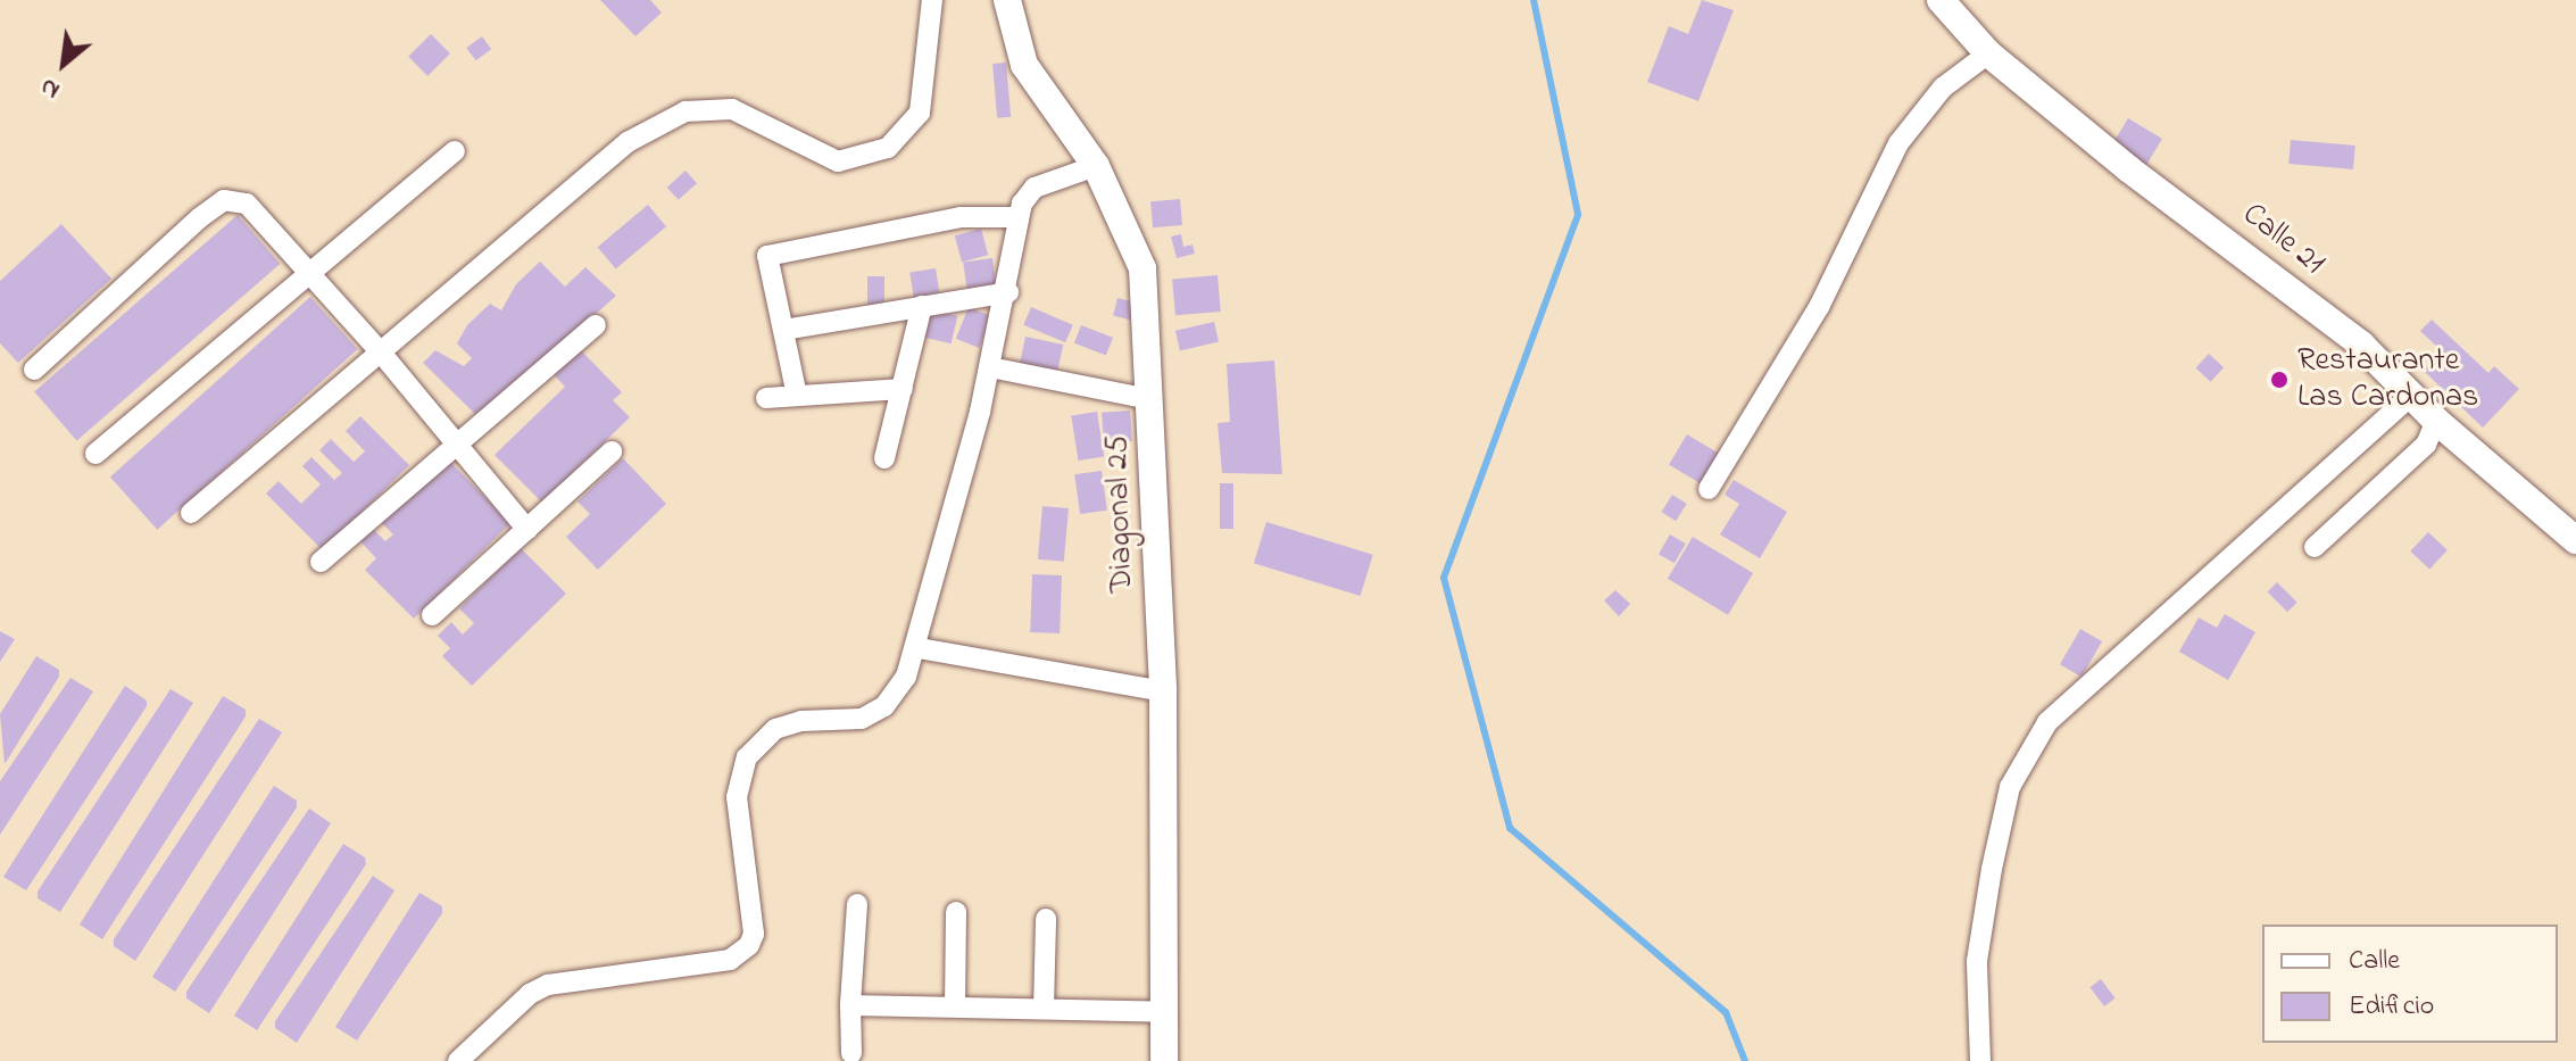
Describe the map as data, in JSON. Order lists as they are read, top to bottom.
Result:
{
  "streets": {
    "street": ["Calle 21", "Diagonal 25"]
  },
  "places": ["Restaurante Las Cardonas"],
  "legend": ["Calle", "Edificio"],
  "north": "bottom left"
}
